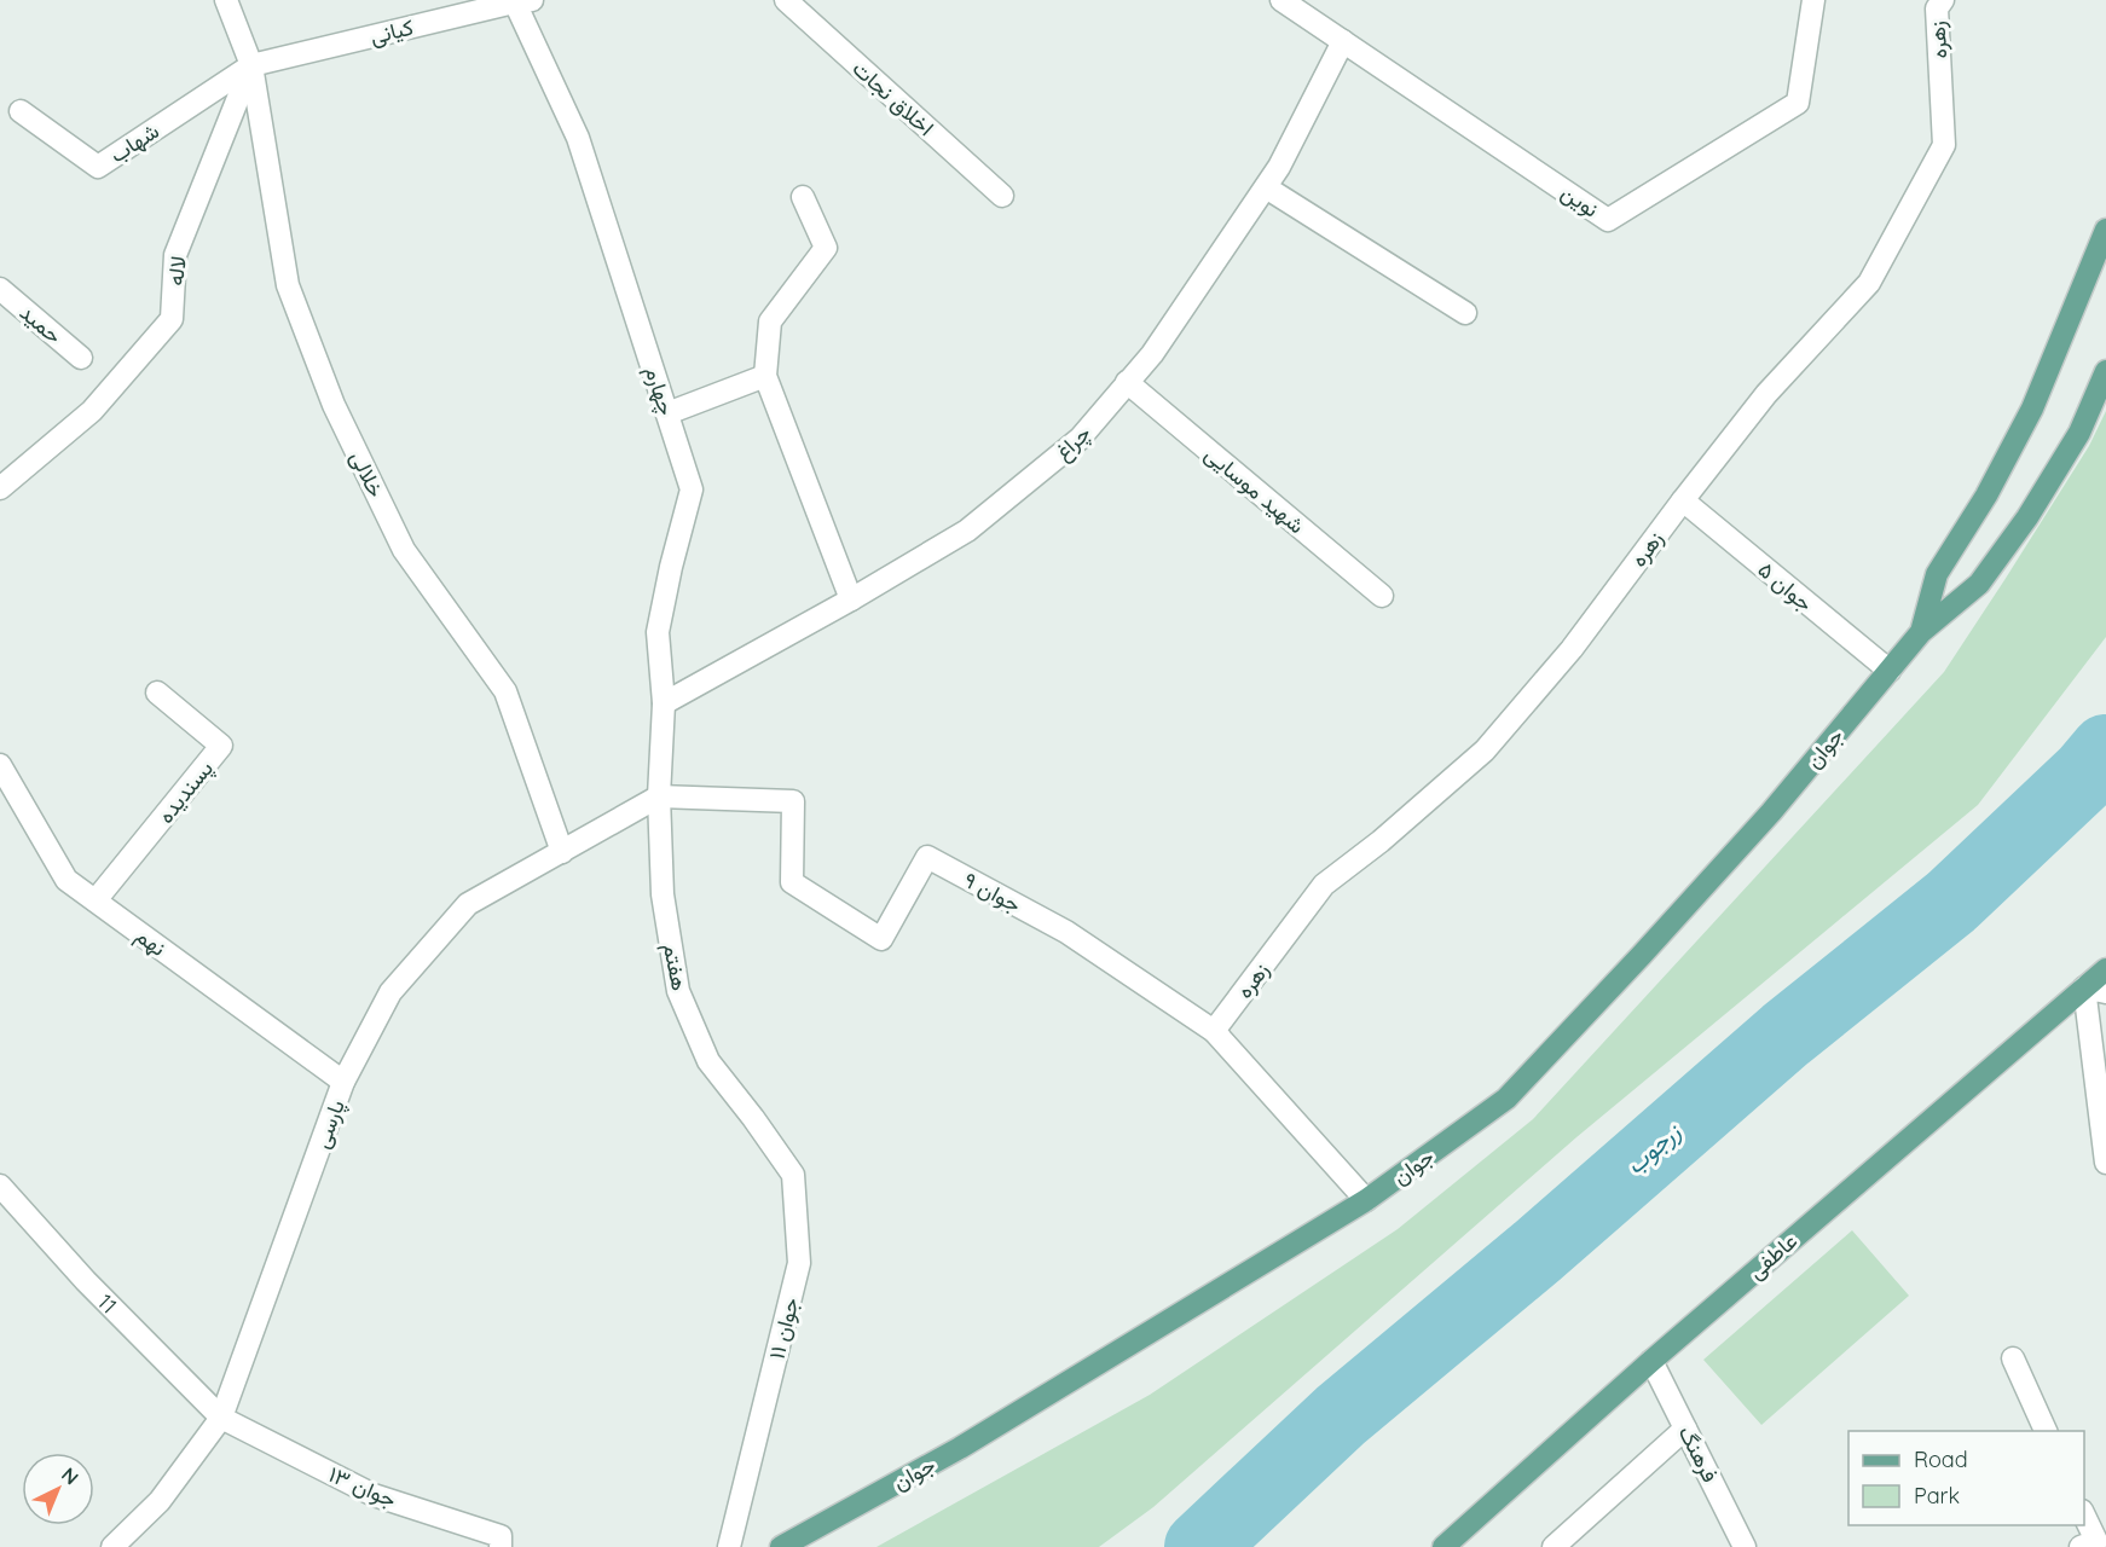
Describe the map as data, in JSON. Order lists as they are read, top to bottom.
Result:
{
  "streets": {
    "main road": ["جوان", "عاطفی"],
    "street": [
      "کیانی",
      "زهره",
      "اخلاق نجات",
      "شهاب",
      "نوین",
      "لاله",
      "حمید",
      "چهارم",
      "چراغ",
      "خلالی",
      "شهید موسایی",
      "جوان ۵",
      "پسندیده",
      "جوان ۹",
      "نهم",
      "هفتم",
      "پارسی",
      "11",
      "جوان ۱۱",
      "فرهنگ",
      "جوان ۱۳"
    ]
  },
  "crossings": [
    ["کیانی", "شهاب"],
    ["کیانی", "لاله"],
    ["کیانی", "چهارم"],
    ["کیانی", "خلالی"],
    ["زهره", "جوان ۵"],
    ["زهره", "جوان ۹"],
    ["شهاب", "لاله"],
    ["شهاب", "خلالی"],
    ["نوین", "چراغ"],
    ["لاله", "خلالی"],
    ["چهارم", "چراغ"],
    ["چهارم", "جوان ۹"],
    ["چهارم", "هفتم"],
    ["چهارم", "پارسی"],
    ["چراغ", "شهید موسایی"],
    ["خلالی", "پارسی"],
    ["جوان ۵", "جوان"],
    ["جوان", "جوان ۹"],
    ["پسندیده", "نهم"],
    ["جوان ۹", "هفتم"],
    ["جوان ۹", "پارسی"],
    ["نهم", "پارسی"],
    ["هفتم", "پارسی"],
    ["هفتم", "جوان ۱۱"],
    ["پارسی", "11"],
    ["پارسی", "جوان ۱۳"],
    ["عاطفی", "فرهنگ"],
    ["11", "جوان ۱۳"]
  ],
  "water": ["زرجوب"],
  "legend": ["Road", "Park"],
  "north": "top right"
}
